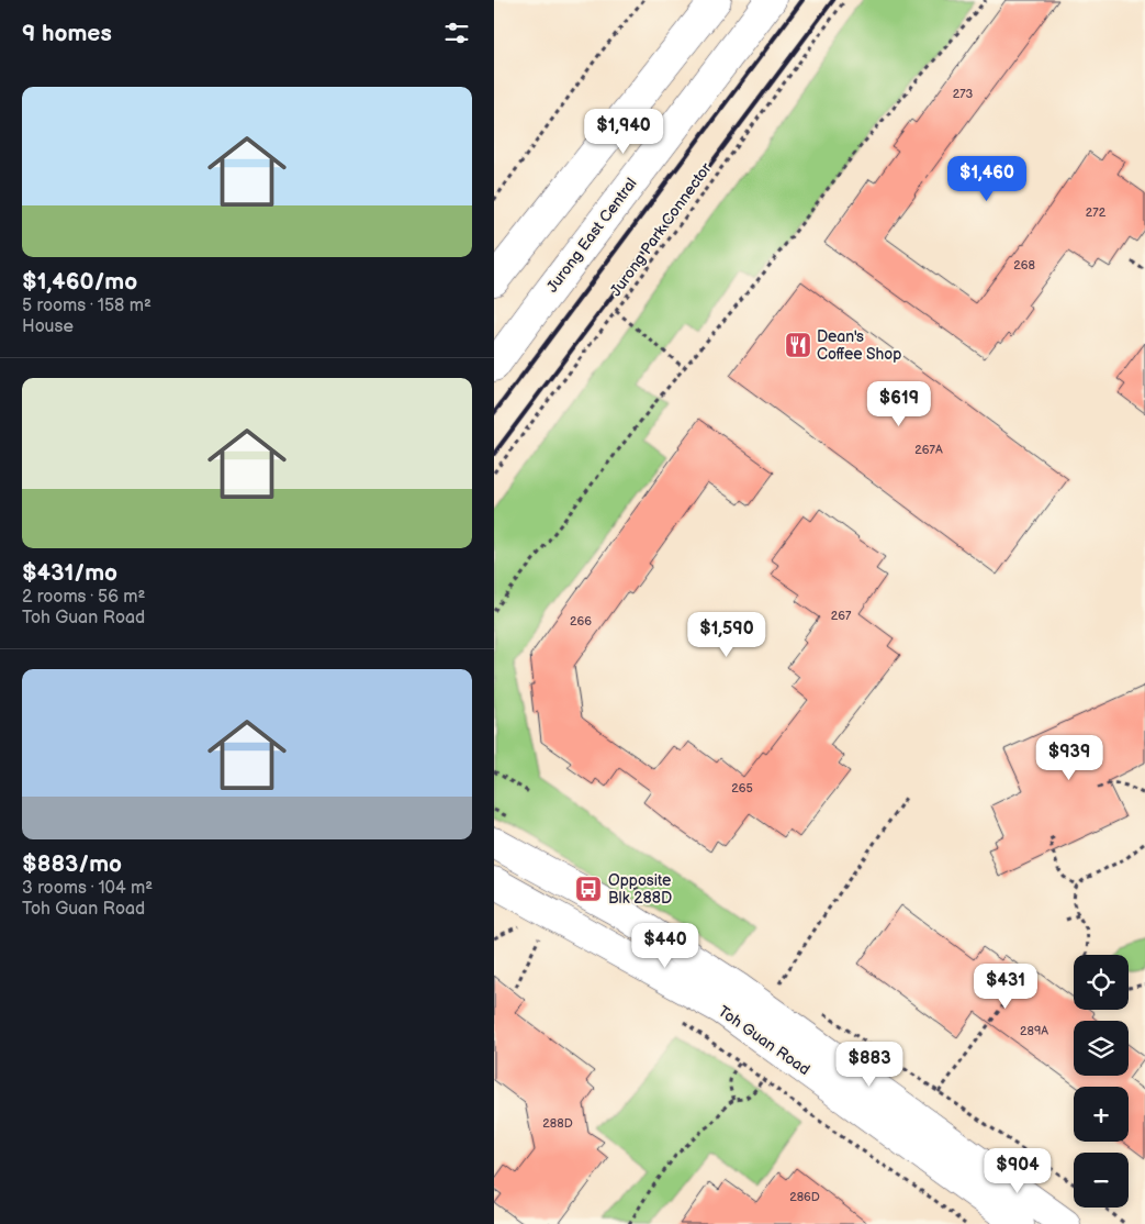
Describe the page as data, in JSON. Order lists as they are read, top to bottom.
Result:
{
  "streets": {
    "street": ["Jurong East Central", "Toh Guan Road"],
    "path": ["Jurong Park Connector"]
  },
  "places": {
    "restaurant": ["Dean's Coffee Shop"],
    "bus stop": ["Opposite Blk 288D"]
  },
  "house_numbers": [
    "273",
    "272",
    "268",
    "267A",
    "267",
    "266",
    "265",
    "289A",
    "288D",
    "286D"
  ],
  "page": {
    "heading": "9 homes",
    "list": [
      {
        "name": "$1,460/mo",
        "note": "5 rooms · 158 m² · House"
      },
      {
        "name": "$431/mo",
        "note": "2 rooms · 56 m² · Toh Guan Road"
      },
      {
        "name": "$883/mo",
        "note": "3 rooms · 104 m² · Toh Guan Road"
      }
    ],
    "price": [
      "$1,940",
      "$1,460",
      "$619",
      "$1,590",
      "$939",
      "$440",
      "$431",
      "$883",
      "$904"
    ],
    "map_buttons": ["+", "−"]
  }
}
